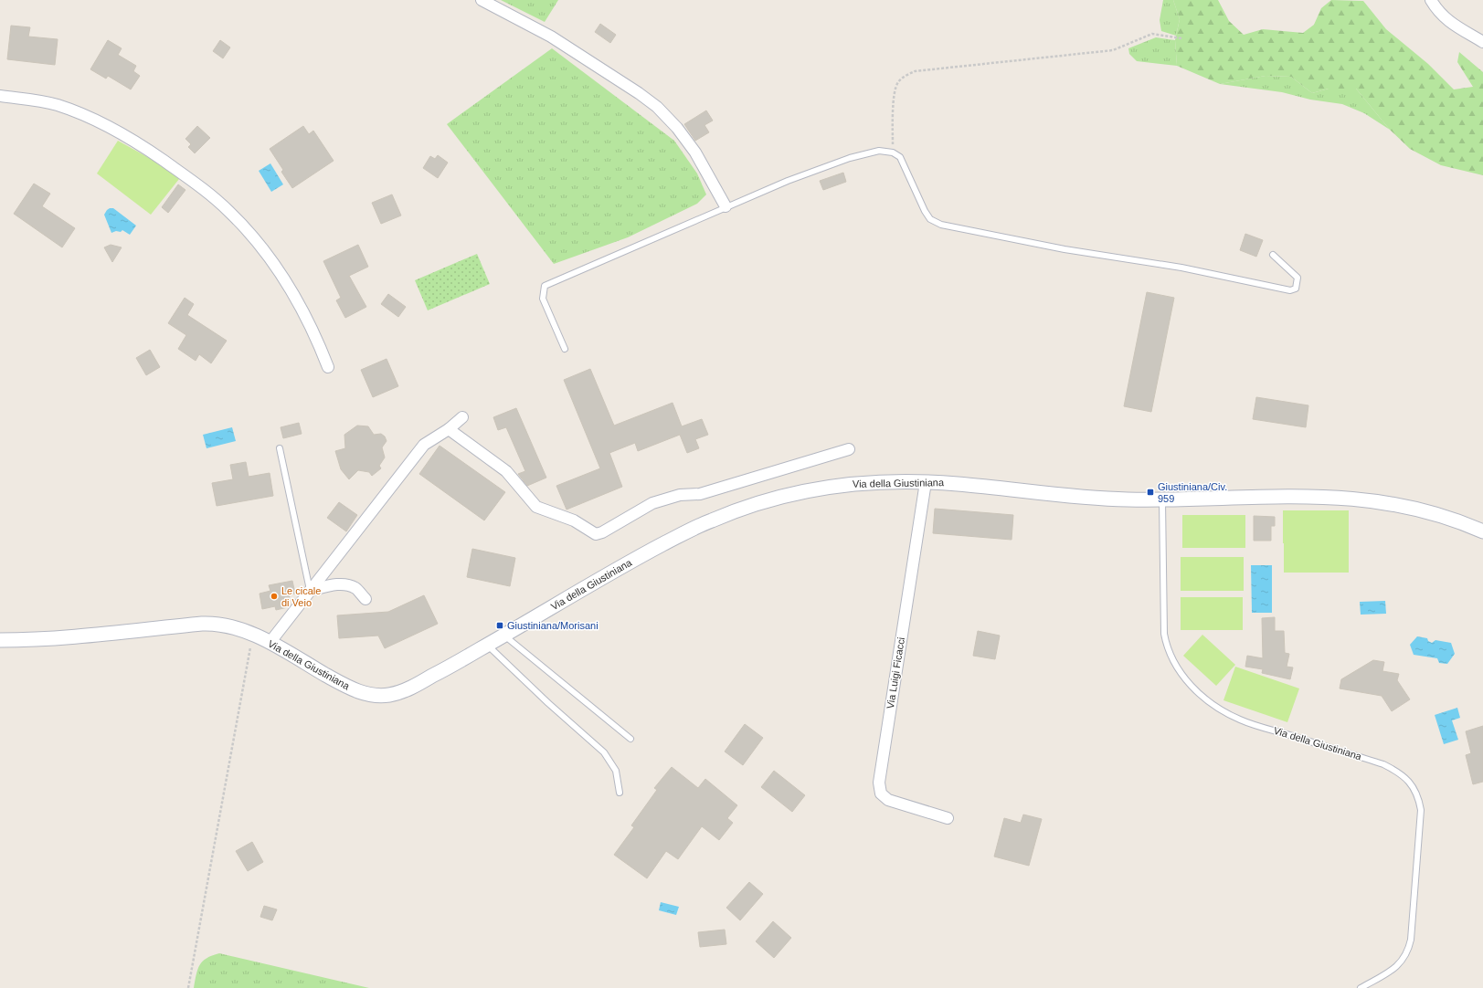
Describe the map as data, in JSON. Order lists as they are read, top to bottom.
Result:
{
  "streets": {
    "street": ["Via della Giustiniana", "Via Luigi Ficacci"]
  },
  "crossings": [
    ["Via della Giustiniana", "Via Luigi Ficacci"]
  ],
  "places": {
    "transit": ["Giustiniana/Civ. 959", "Giustiniana/Morisani"],
    "other": ["Le cicale di Veio"]
  }
}
